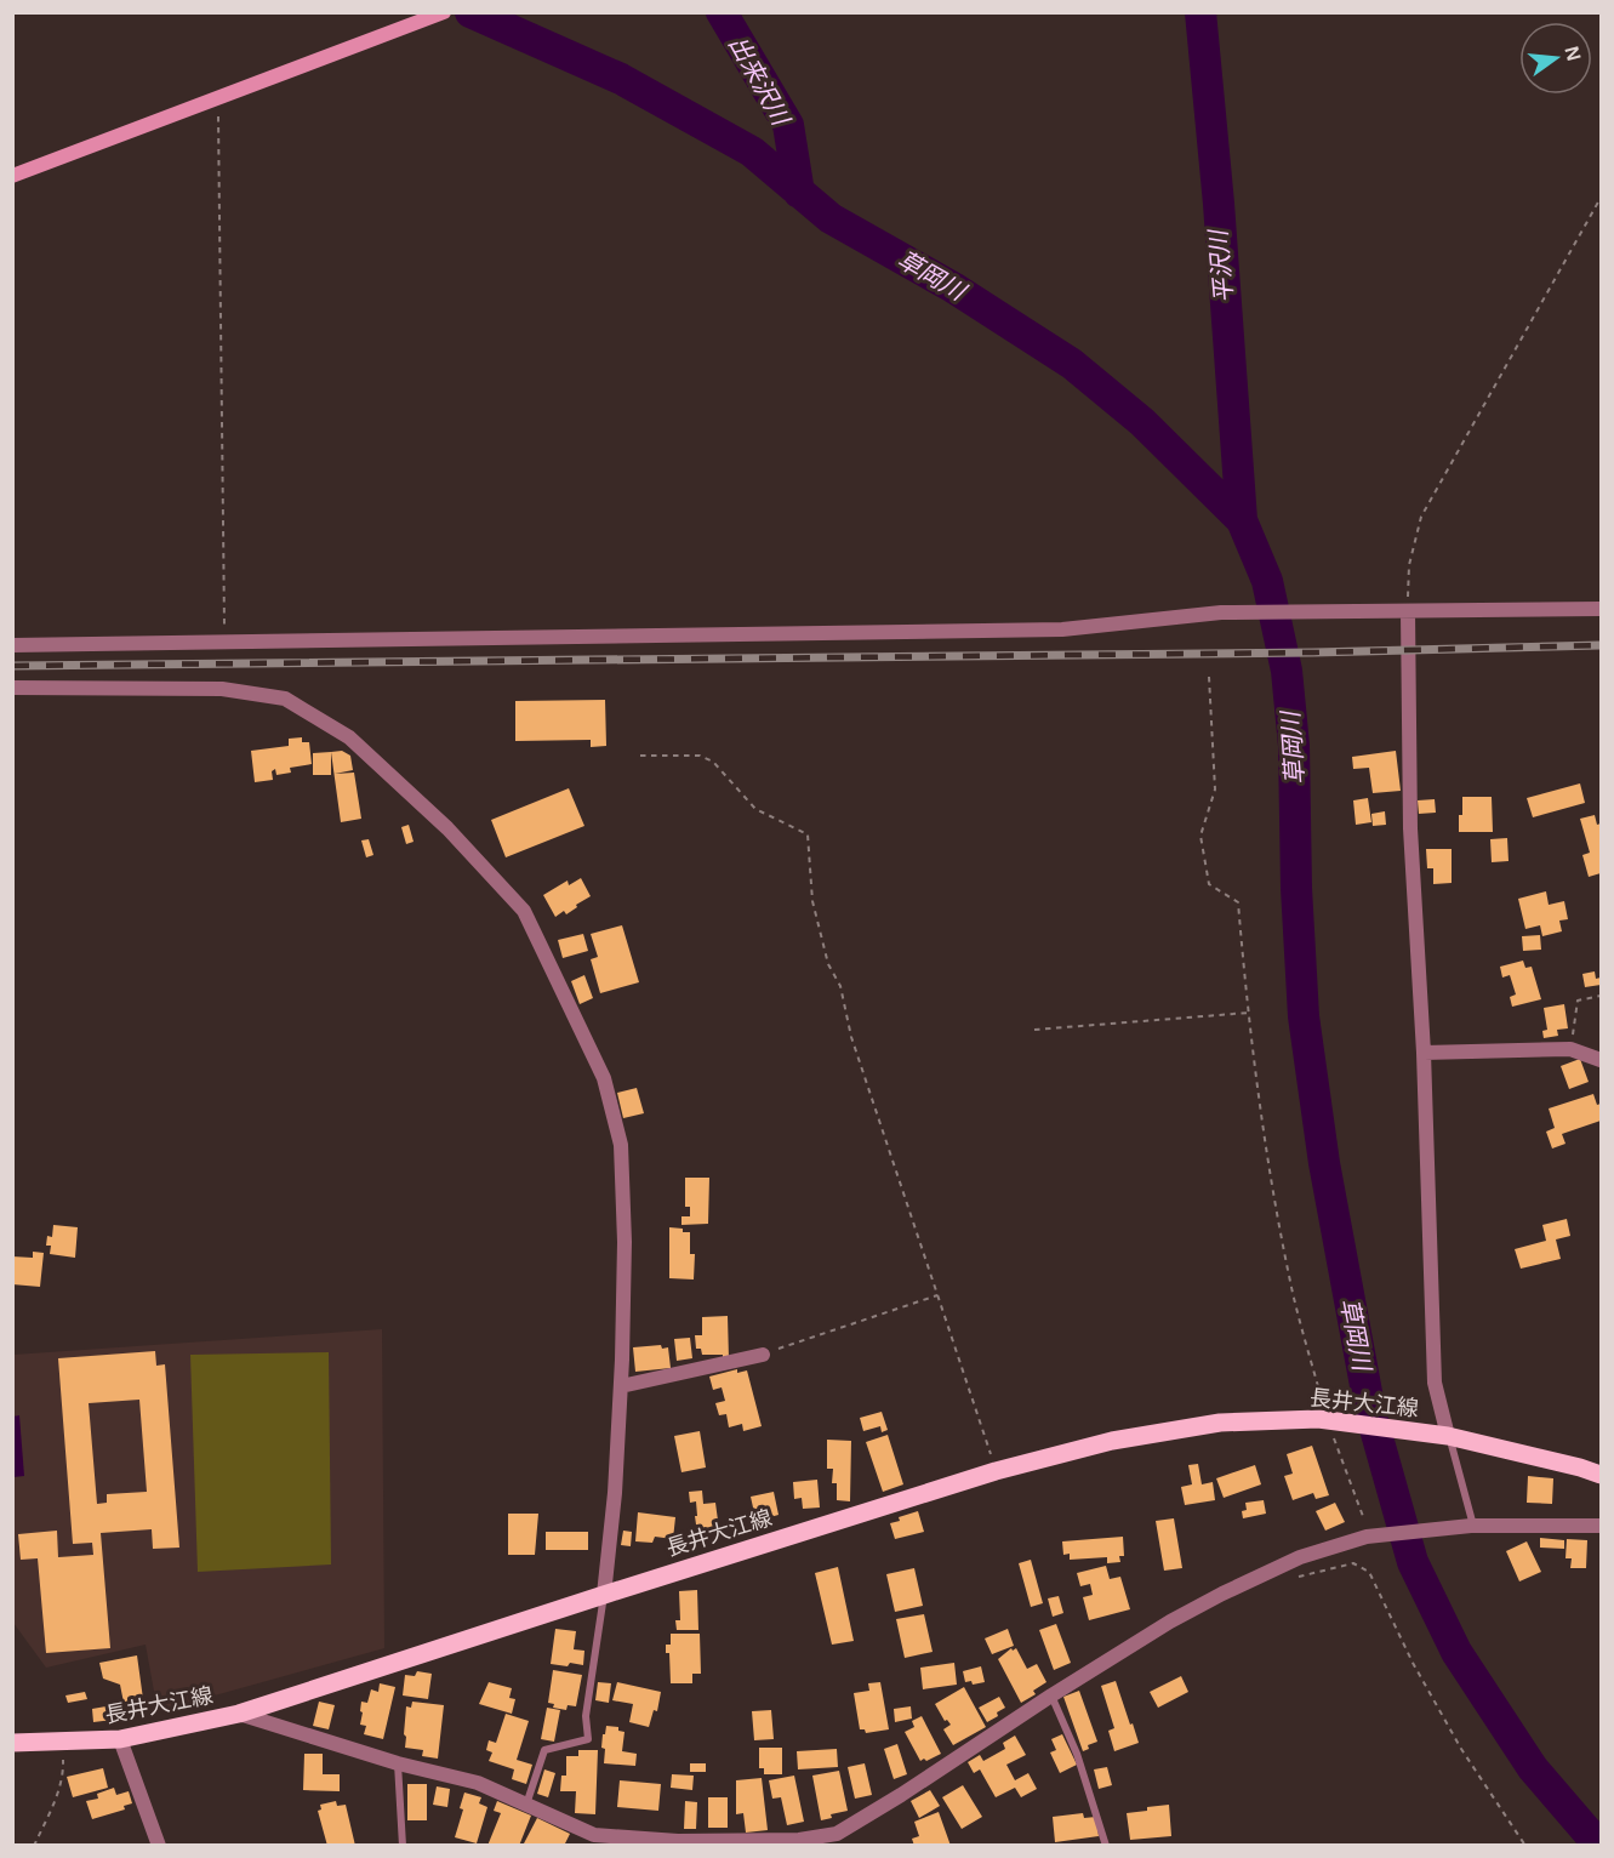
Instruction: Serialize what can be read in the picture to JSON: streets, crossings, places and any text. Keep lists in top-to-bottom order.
{
  "streets": {
    "main road": ["長井大江線"]
  },
  "water": ["出来沢川", "平沢川", "草岡川"],
  "north": "right"
}
